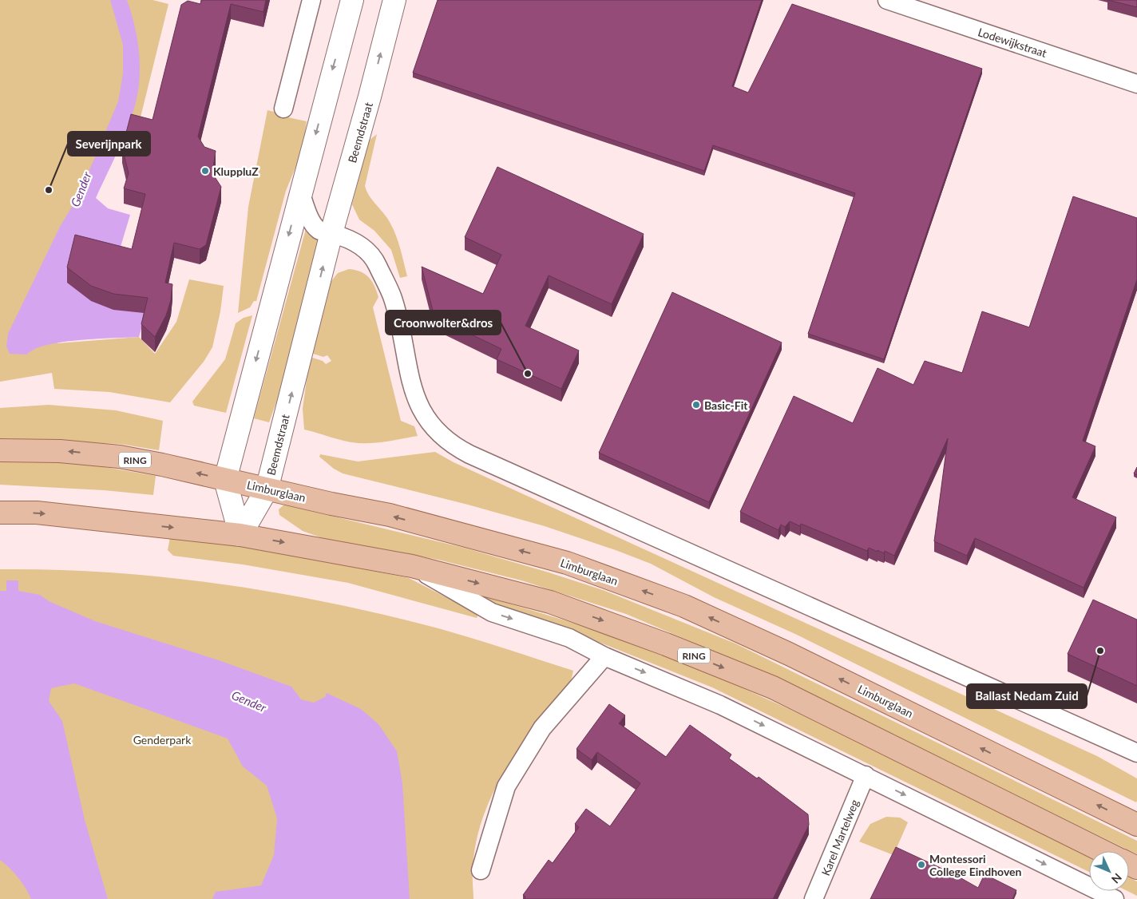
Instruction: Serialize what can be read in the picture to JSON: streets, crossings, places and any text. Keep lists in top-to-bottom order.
{
  "streets": {
    "main road": ["Beemdstraat", "RING", "Limburglaan"],
    "street": ["Lodewijkstraat", "Karel Martelweg"]
  },
  "crossings": [
    ["Beemdstraat", "RING"],
    ["Beemdstraat", "Limburglaan"]
  ],
  "water": ["Gender"],
  "parks": ["Genderpark"],
  "places": [
    "KluppluZ",
    "Severijnpark",
    "Croonwolter&dros",
    "Basic-Fit",
    "Ballast Nedam Zuid",
    "Montessori College Eindhoven"
  ],
  "north": "bottom right"
}
